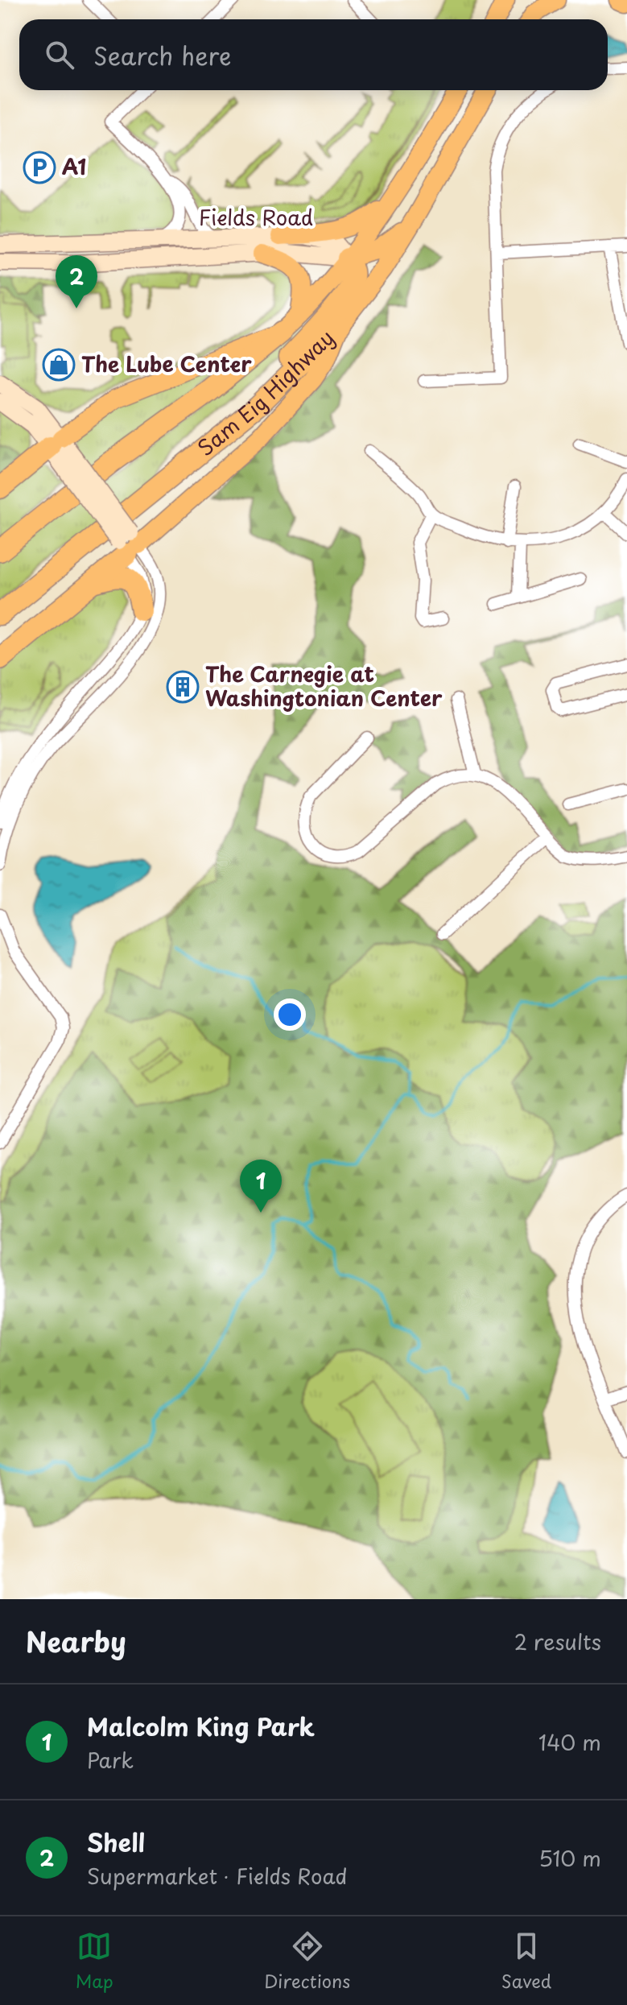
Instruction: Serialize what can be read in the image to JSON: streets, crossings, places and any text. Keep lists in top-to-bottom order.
{
  "streets": {
    "highway": ["Sam Eig Highway"],
    "main road": ["Fields Road"]
  },
  "crossings": [
    ["Fields Road", "Sam Eig Highway"]
  ],
  "places": {
    "parking": ["A1"],
    "shop": ["The Lube Center"],
    "building": ["The Carnegie at Washingtonian Center"]
  },
  "page": {
    "search": "Search here",
    "pins": ["2", "1"],
    "heading": ["Nearby", "2 results"],
    "list": [
      {
        "mark": "1",
        "name": "Malcolm King Park",
        "note": "Park",
        "value": "140 m"
      },
      {
        "mark": "2",
        "name": "Shell",
        "note": "Supermarket · Fields Road",
        "value": "510 m"
      }
    ],
    "nav": ["Map", "Directions", "Saved"]
  }
}
